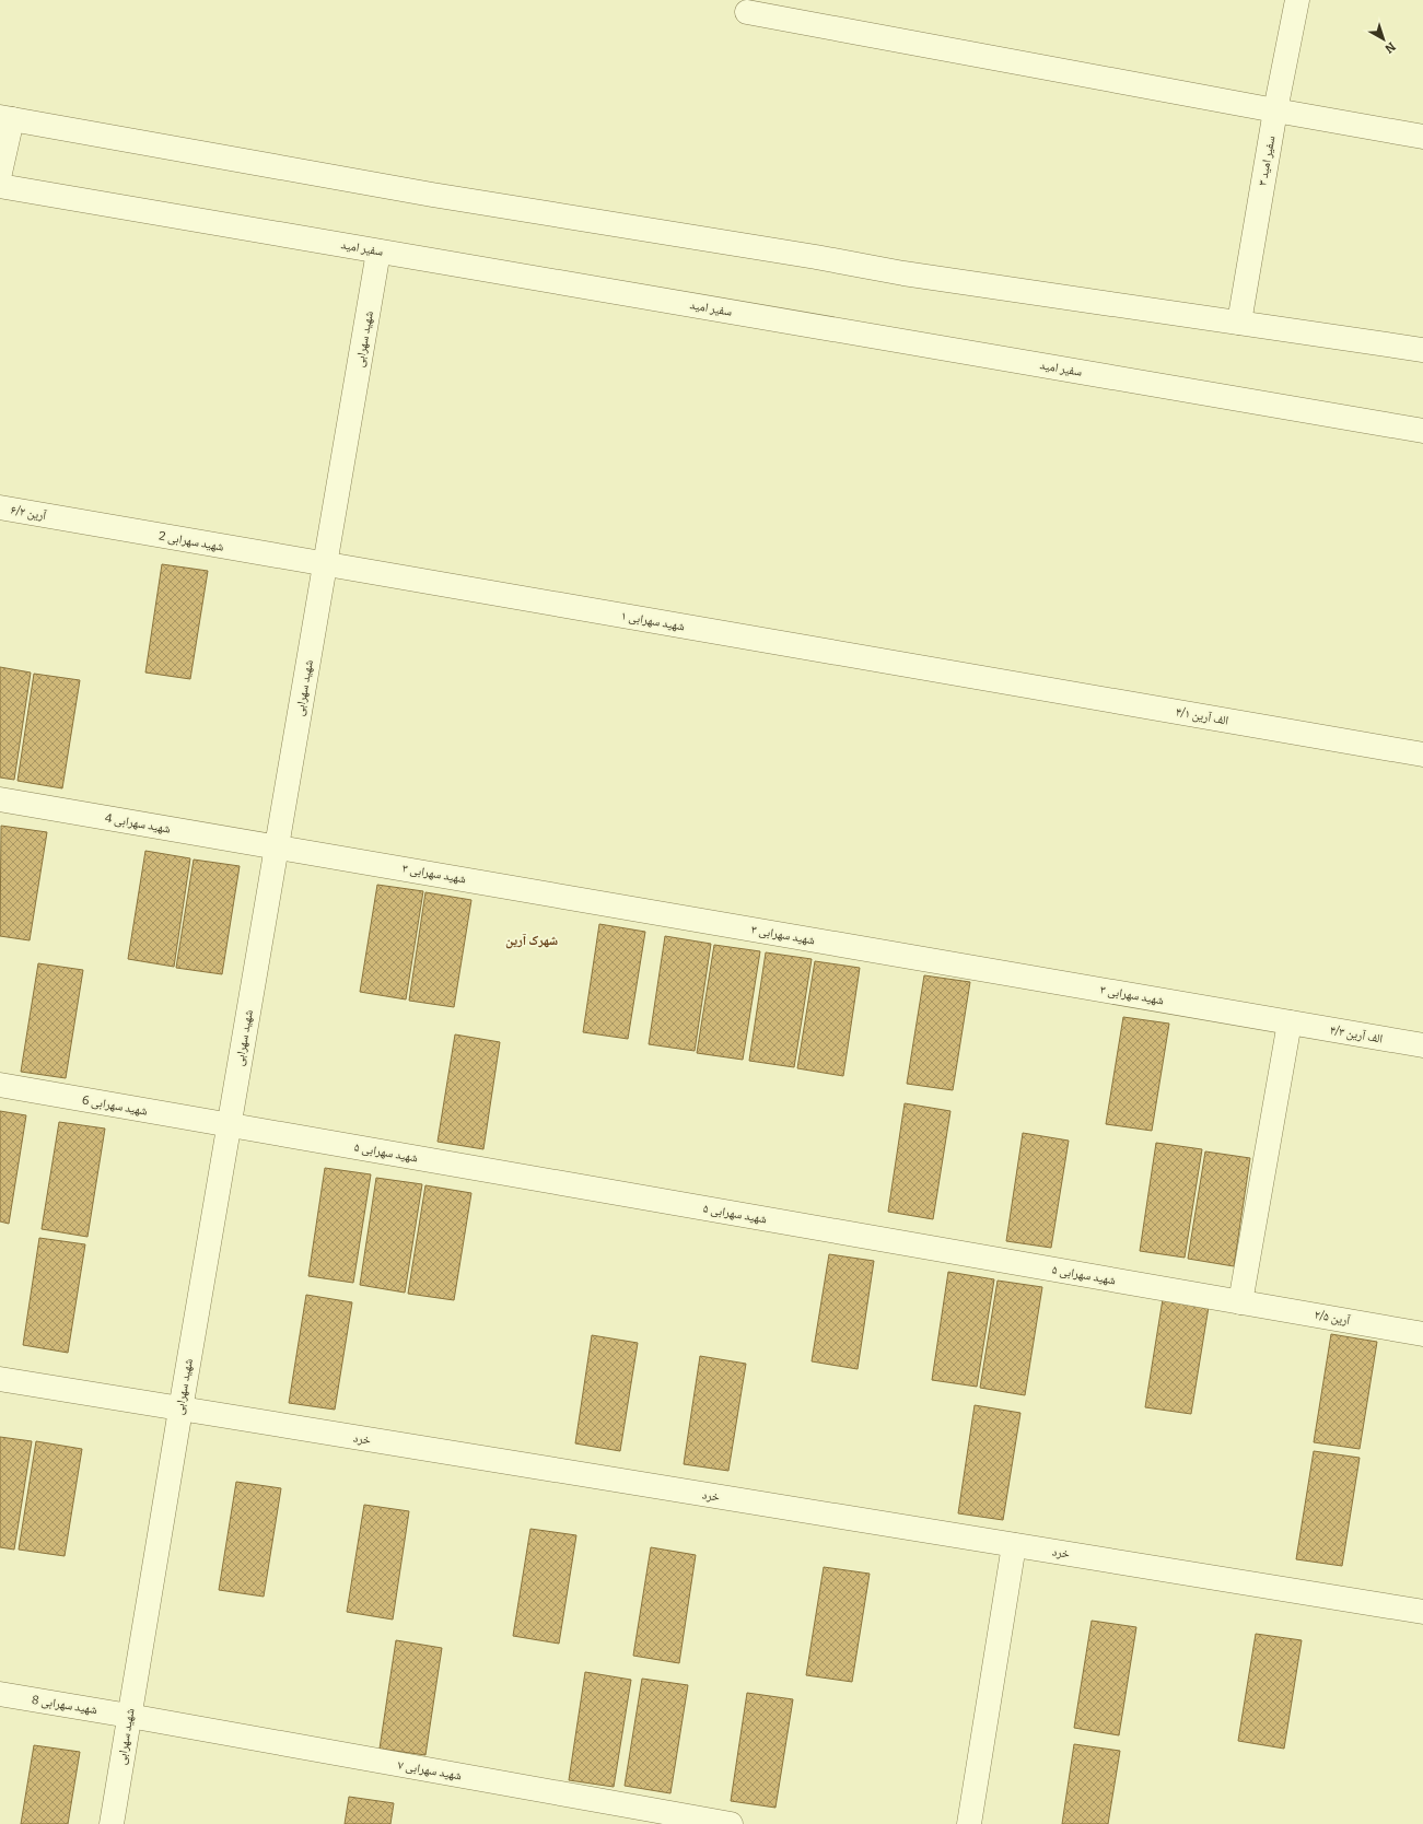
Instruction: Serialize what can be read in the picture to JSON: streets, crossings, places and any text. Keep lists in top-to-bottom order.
{
  "streets": {
    "street": [
      "سفیر امید ۳",
      "سفیر امید",
      "شهید سهرابی",
      "۶/۲ آرین",
      "شهید سهرابی 2",
      "شهید سهرابی ۱",
      "۴/۱ الف آرین",
      "شهید سهرابی 4",
      "شهید سهرابی ۳",
      "۴/۳ الف آرین",
      "شهید سهرابی 6",
      "شهید سهرابی ۵",
      "۲/۵ آرین",
      "خرد",
      "شهید سهرابی 8",
      "شهید سهرابی ۷"
    ]
  },
  "crossings": [
    ["سفیر امید", "شهید سهرابی"],
    ["شهید سهرابی", "شهید سهرابی 2"],
    ["شهید سهرابی", "شهید سهرابی ۱"],
    ["شهید سهرابی", "شهید سهرابی 4"],
    ["شهید سهرابی", "شهید سهرابی ۳"],
    ["شهید سهرابی", "شهید سهرابی 6"],
    ["شهید سهرابی", "شهید سهرابی ۵"],
    ["شهید سهرابی", "خرد"],
    ["شهید سهرابی", "شهید سهرابی 8"],
    ["شهید سهرابی", "شهید سهرابی ۷"],
    ["۶/۲ آرین", "شهید سهرابی 2"],
    ["شهید سهرابی 2", "شهید سهرابی ۱"],
    ["شهید سهرابی ۱", "۴/۱ الف آرین"],
    ["شهید سهرابی 4", "شهید سهرابی ۳"],
    ["شهید سهرابی ۳", "۴/۳ الف آرین"],
    ["شهید سهرابی 6", "شهید سهرابی ۵"],
    ["شهید سهرابی ۵", "۲/۵ آرین"],
    ["شهید سهرابی 8", "شهید سهرابی ۷"]
  ],
  "districts": ["شهرک آرین"],
  "north": "bottom right"
}
